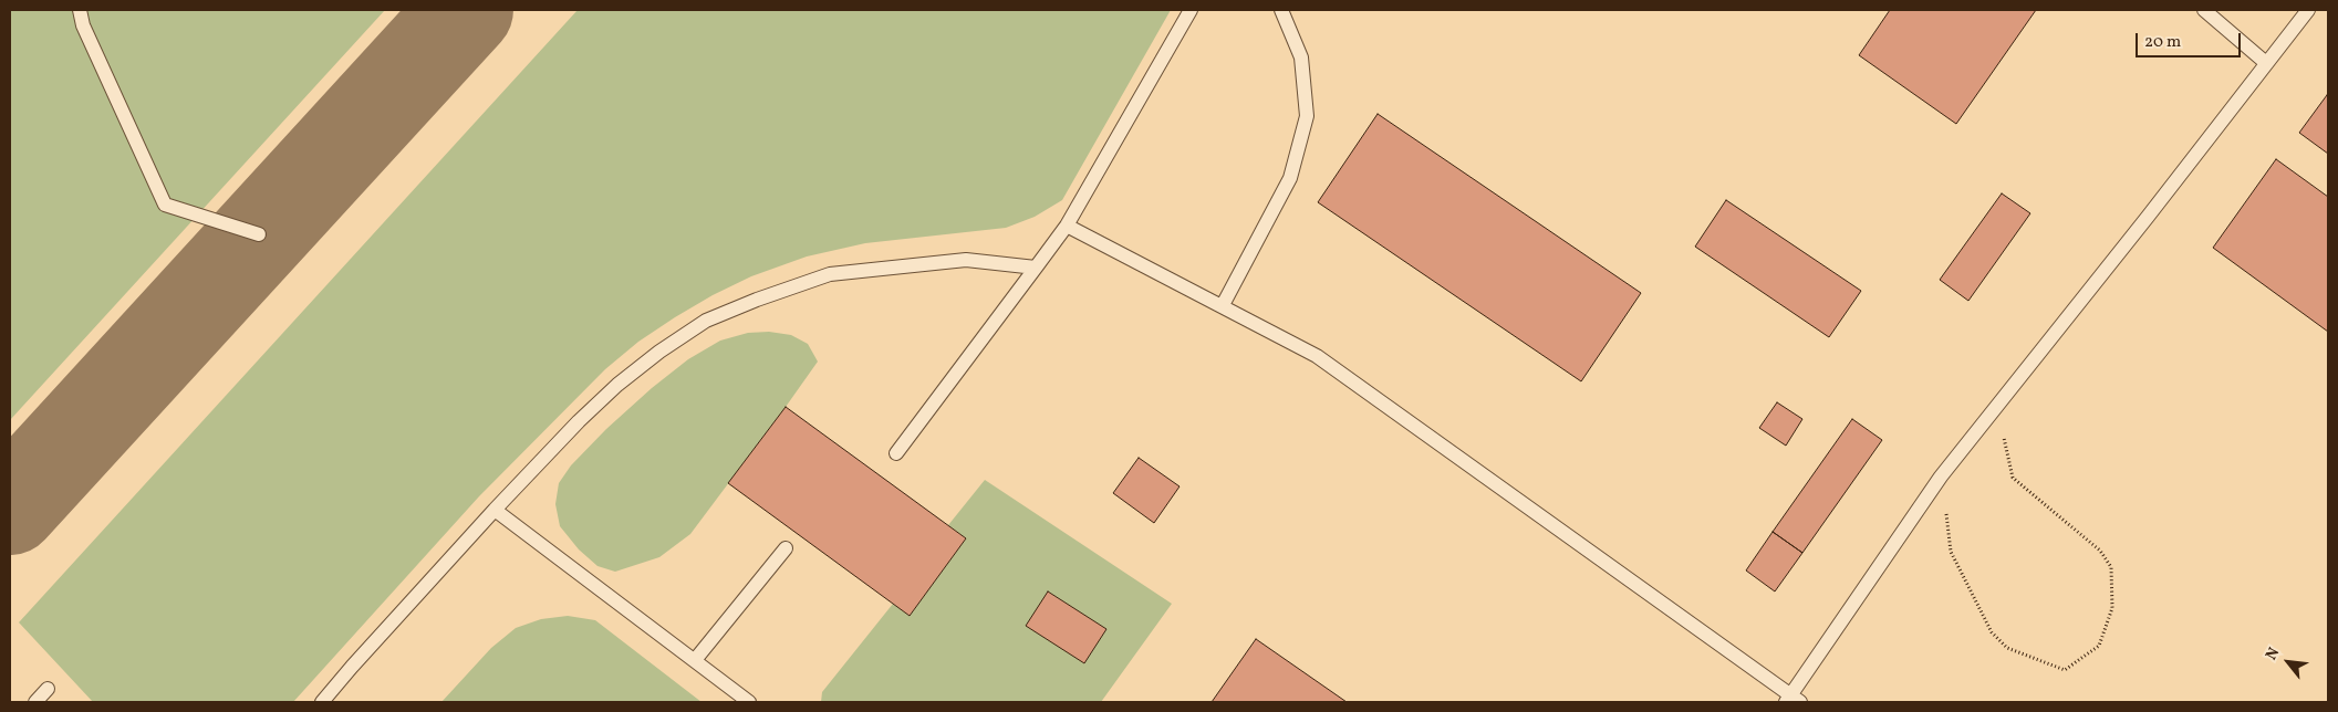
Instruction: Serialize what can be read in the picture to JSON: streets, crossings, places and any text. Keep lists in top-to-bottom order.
{
  "scale_bar": "20 m",
  "north": "top left"
}
